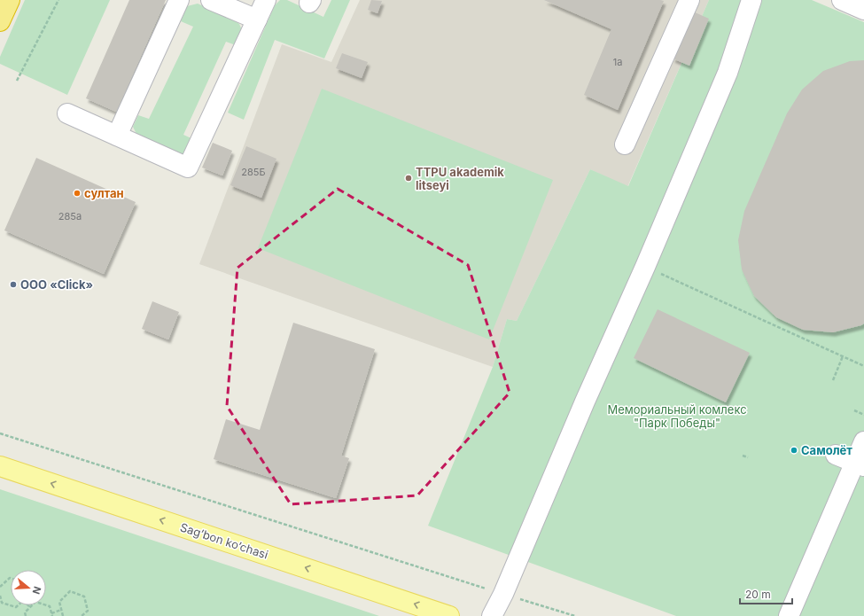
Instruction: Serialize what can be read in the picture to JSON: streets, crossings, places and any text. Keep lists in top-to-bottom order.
{
  "streets": {
    "main road": ["Sag’bon ko’chasi"]
  },
  "one_way": ["Sag’bon ko’chasi"],
  "parks": ["Мемориальный комлекс \"Парк Победы\""],
  "places": [
    "TTPU akademik litseyi",
    "султан",
    "OOO «Click»",
    "Самолёт"
  ],
  "house_numbers": ["1a", "285Б", "285a"],
  "scale_bar": "20 m",
  "north": "right"
}
